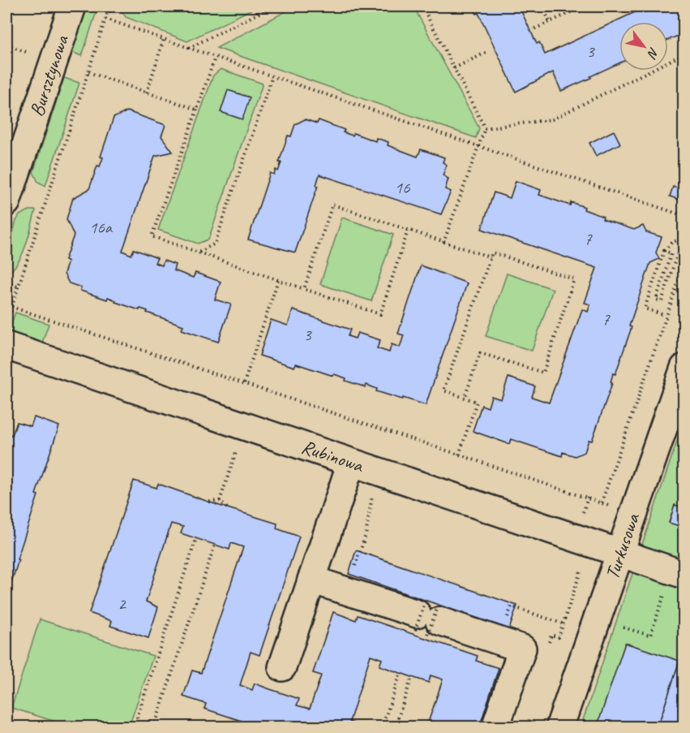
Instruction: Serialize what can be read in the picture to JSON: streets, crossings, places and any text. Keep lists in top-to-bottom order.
{
  "streets": {
    "street": ["Bursztynowa", "Rubinowa", "Turkusowa"]
  },
  "crossings": [
    ["Rubinowa", "Turkusowa"]
  ],
  "house_numbers": [
    "3",
    "16",
    "16a",
    "7",
    "7",
    "3",
    "2"
  ],
  "north": "bottom right"
}
